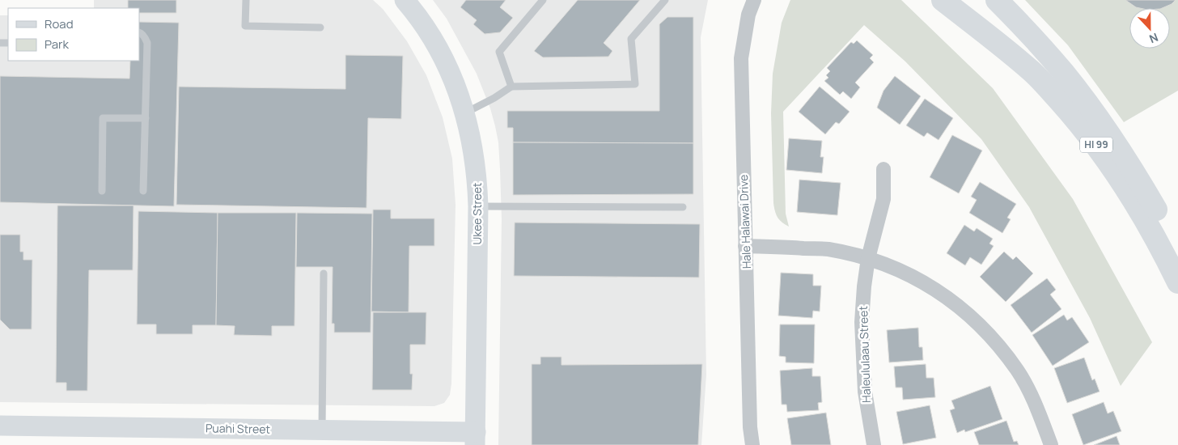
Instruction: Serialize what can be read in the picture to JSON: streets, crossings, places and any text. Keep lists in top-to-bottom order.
{
  "streets": {
    "main road": ["HI 99"],
    "street": [
      "Ukee Street",
      "Hale Halawai Drive",
      "Haleululaau Street",
      "Puahi Street"
    ]
  },
  "crossings": [
    ["Ukee Street", "Puahi Street"]
  ],
  "legend": ["Road", "Park"],
  "north": "bottom"
}
